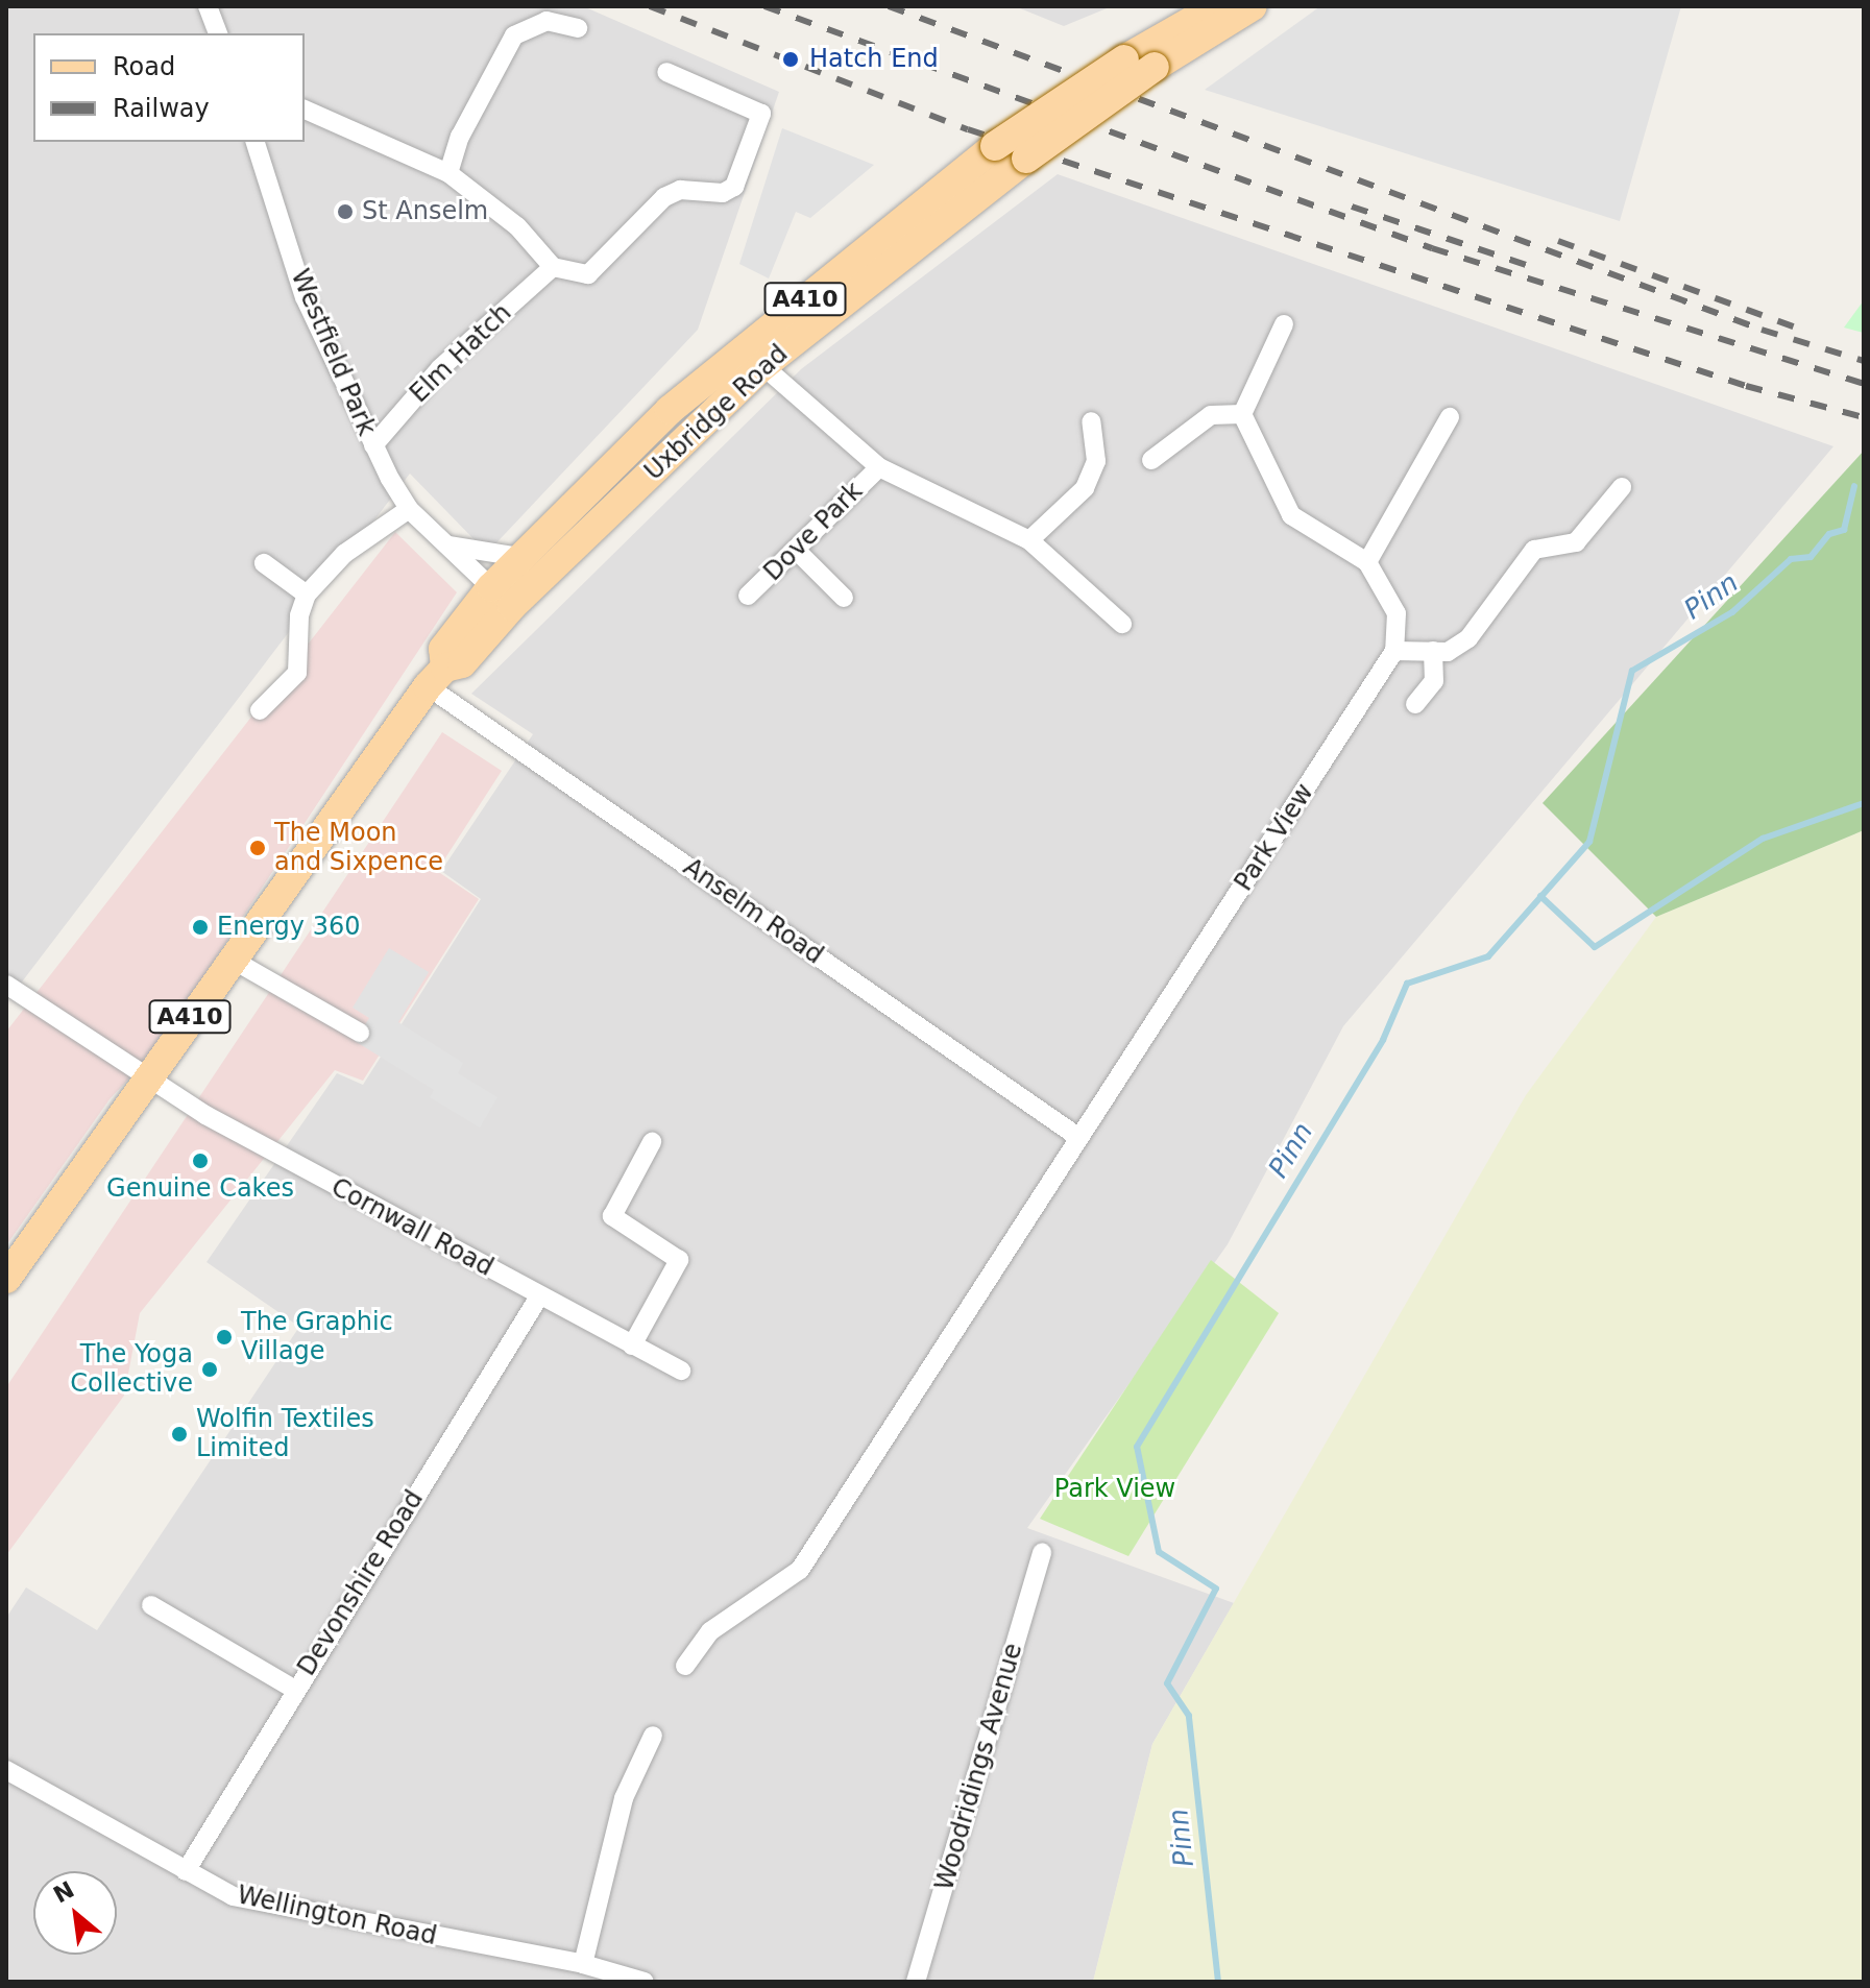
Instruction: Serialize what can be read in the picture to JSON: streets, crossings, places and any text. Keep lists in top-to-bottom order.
{
  "streets": {
    "main road": ["A410", "Uxbridge Road"],
    "street": [
      "Westfield Park",
      "Elm Hatch",
      "Dove Park",
      "Park View",
      "Anselm Road",
      "Cornwall Road",
      "Devonshire Road",
      "Woodridings Avenue",
      "Wellington Road"
    ]
  },
  "crossings": [
    ["A410", "Uxbridge Road"],
    ["A410", "Cornwall Road"],
    ["Westfield Park", "Elm Hatch"],
    ["Westfield Park", "Uxbridge Road"],
    ["Uxbridge Road", "Dove Park"],
    ["Uxbridge Road", "Anselm Road"],
    ["Uxbridge Road", "Cornwall Road"],
    ["Park View", "Anselm Road"],
    ["Cornwall Road", "Devonshire Road"],
    ["Devonshire Road", "Wellington Road"]
  ],
  "water": ["Pinn"],
  "parks": ["Park View"],
  "places": [
    "Hatch End",
    "St Anselm",
    "The Moon and Sixpence",
    "Energy 360",
    "Genuine Cakes",
    "The Graphic Village",
    "The Yoga Collective",
    "Wolfin Textiles Limited"
  ],
  "legend": ["Road", "Railway"],
  "north": "top left"
}
